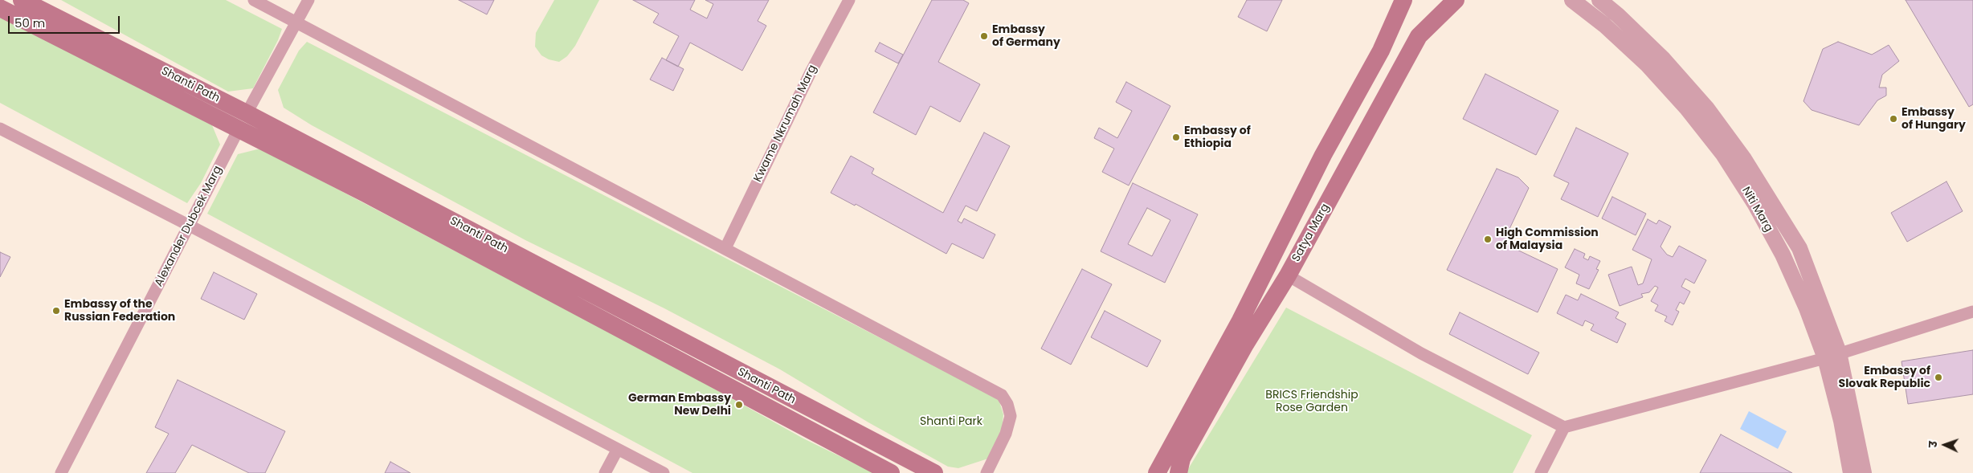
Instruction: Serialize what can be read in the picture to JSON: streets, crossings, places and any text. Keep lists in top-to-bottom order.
{
  "streets": {
    "main road": ["Shanti Path", "Satya Marg"],
    "street": ["Kwame Nkrumah Marg", "Niti Marg", "Alexander Dubcek Marg"]
  },
  "crossings": [
    ["Shanti Path", "Alexander Dubcek Marg"]
  ],
  "parks": ["BRICS Friendship Rose Garden", "Shanti Park"],
  "places": [
    "Embassy of Germany",
    "Embassy of Hungary",
    "Embassy of Ethiopia",
    "High Commission of Malaysia",
    "Embassy of the Russian Federation",
    "Embassy of Slovak Republic",
    "German Embassy New Delhi"
  ],
  "scale_bar": "50 m",
  "north": "left"
}
